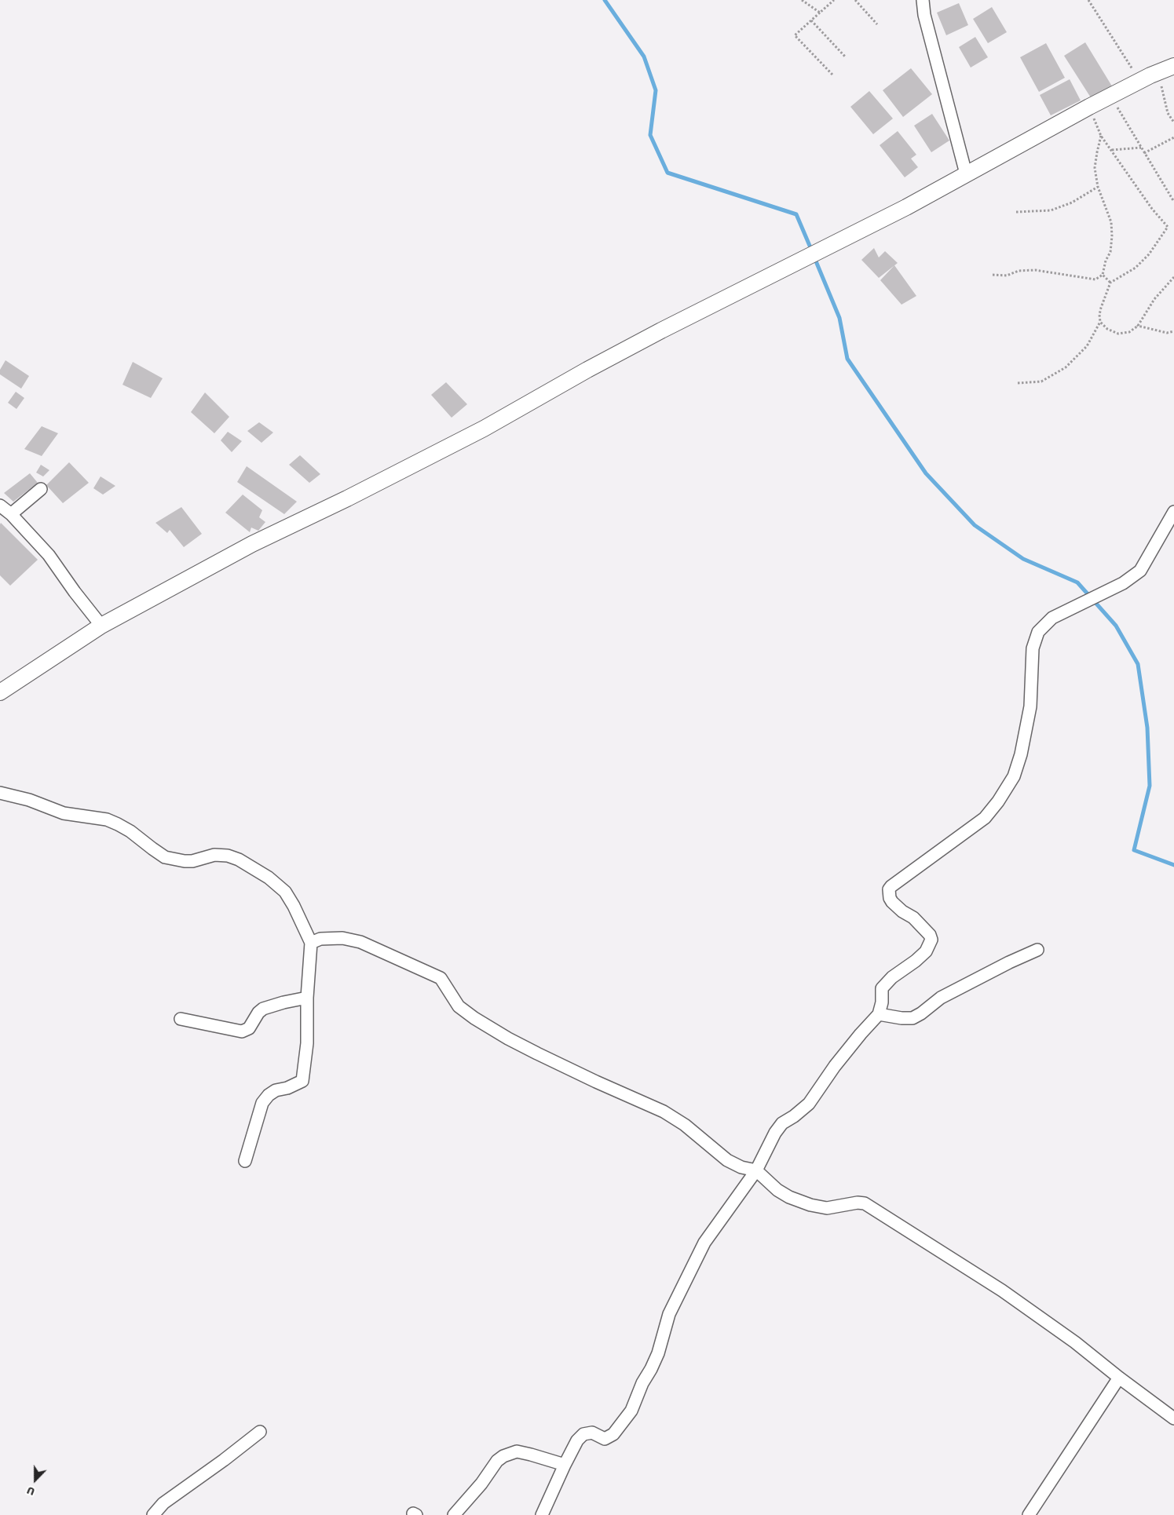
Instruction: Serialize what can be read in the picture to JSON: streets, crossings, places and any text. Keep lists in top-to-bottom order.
{
  "north": "bottom"
}
